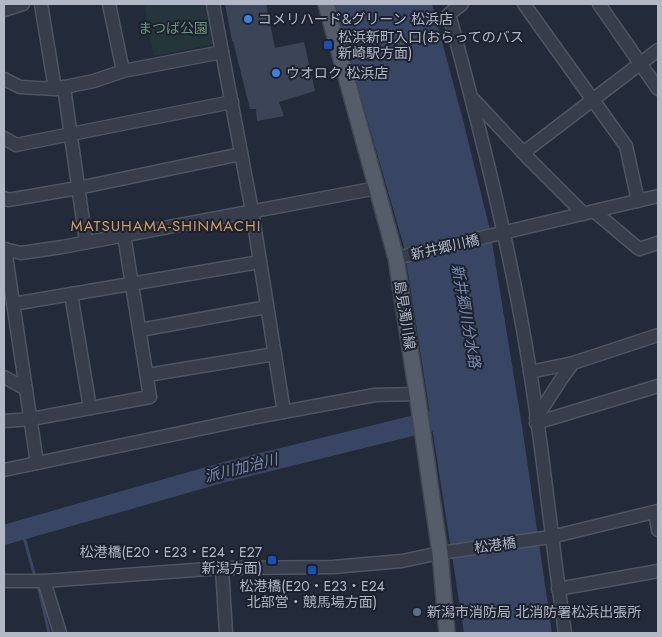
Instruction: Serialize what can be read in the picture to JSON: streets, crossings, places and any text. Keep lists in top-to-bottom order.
{
  "streets": {
    "main road": ["島見濁川線"],
    "street": ["新井郷川橋", "松港橋"]
  },
  "crossings": [
    ["新井郷川橋", "島見濁川線"],
    ["島見濁川線", "松港橋"]
  ],
  "districts": ["MATSUHAMA-SHINMACHI"],
  "water": ["新井郷川分水路", "派川加治川"],
  "parks": ["まつば公園"],
  "places": {
    "other": ["コメリハード&グリーン 松浜店", "ウオロク 松浜店", "新潟市消防局 北消防署松浜出張所"],
    "transit": ["松浜新町入口(おらってのバス 新崎駅方面)", "松港橋(E20・E23・E24・E27 新潟方面)", "松港橋(E20・E23・E24 北部営・競馬場方面)"]
  }
}
